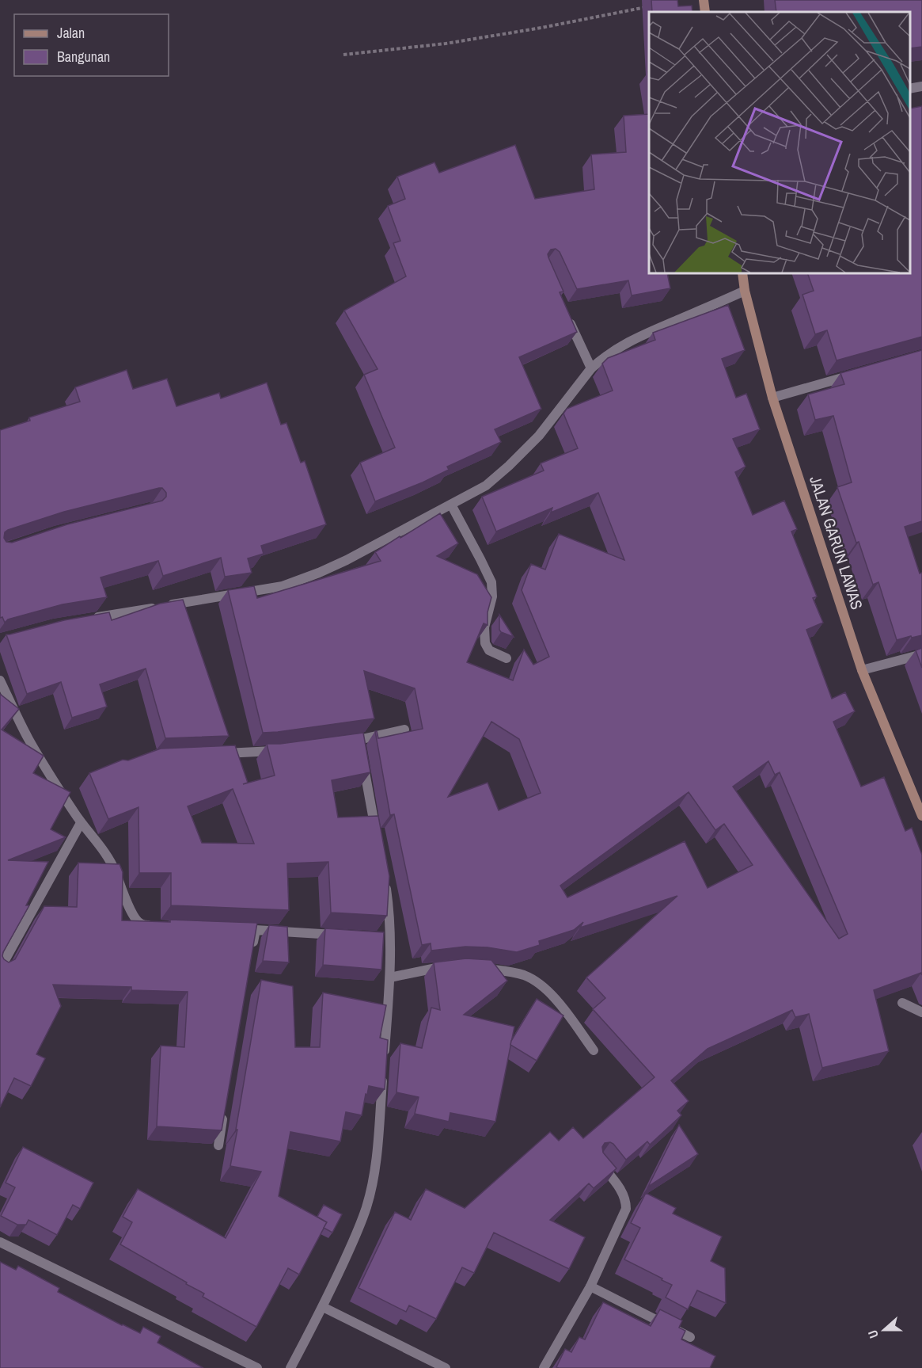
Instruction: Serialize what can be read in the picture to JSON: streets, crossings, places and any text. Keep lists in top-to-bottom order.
{
  "streets": {
    "main road": ["JALAN GARUN LAWAS"]
  },
  "legend": ["Jalan", "Bangunan"],
  "north": "left"
}
